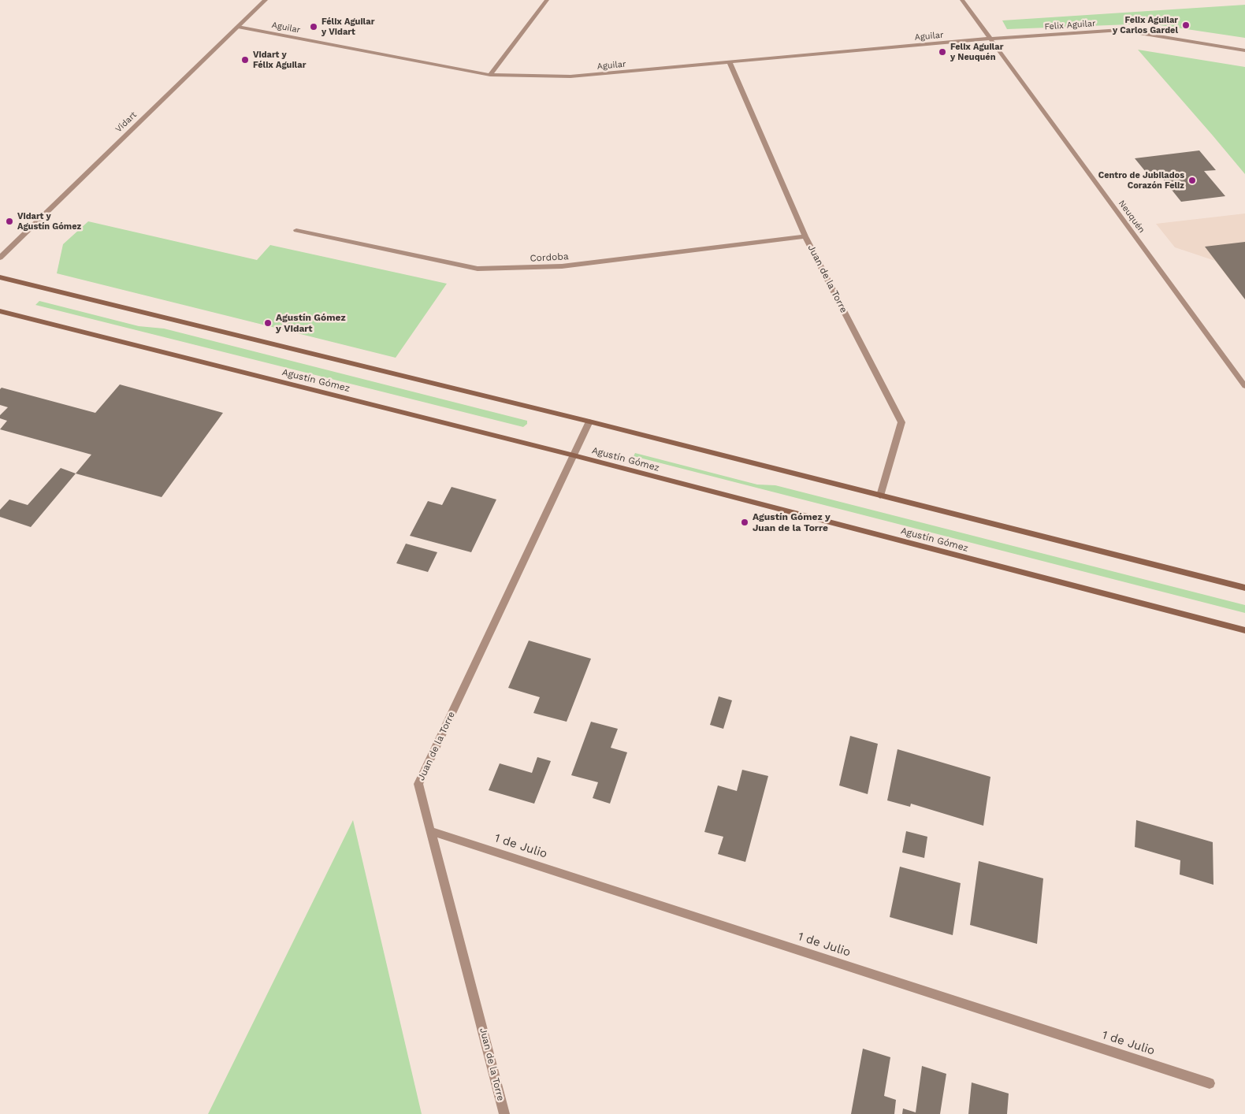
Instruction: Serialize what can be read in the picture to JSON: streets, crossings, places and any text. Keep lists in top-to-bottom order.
{
  "streets": {
    "main road": ["Agustín Gómez"],
    "street": [
      "Felix Aguilar",
      "Aguilar",
      "Vidart",
      "Neuquén",
      "Cordoba",
      "Juan de la Torre",
      "1 de Julio"
    ]
  },
  "crossings": [
    ["Felix Aguilar", "Aguilar"],
    ["Felix Aguilar", "Neuquén"],
    ["Aguilar", "Vidart"],
    ["Aguilar", "Neuquén"],
    ["Aguilar", "Juan de la Torre"],
    ["Cordoba", "Juan de la Torre"],
    ["Juan de la Torre", "Agustín Gómez"],
    ["Juan de la Torre", "1 de Julio"]
  ],
  "places": [
    "Felix Aguilar y Carlos Gardel",
    "Félix Aguilar y Vidart",
    "Felix Aguilar y Neuquén",
    "Vidart y Félix Aguilar",
    "Centro de Jubilados Corazón Feliz",
    "Vidart y Agustín Gómez",
    "Agustín Gómez y Vidart",
    "Agustín Gómez y Juan de la Torre"
  ]
}
